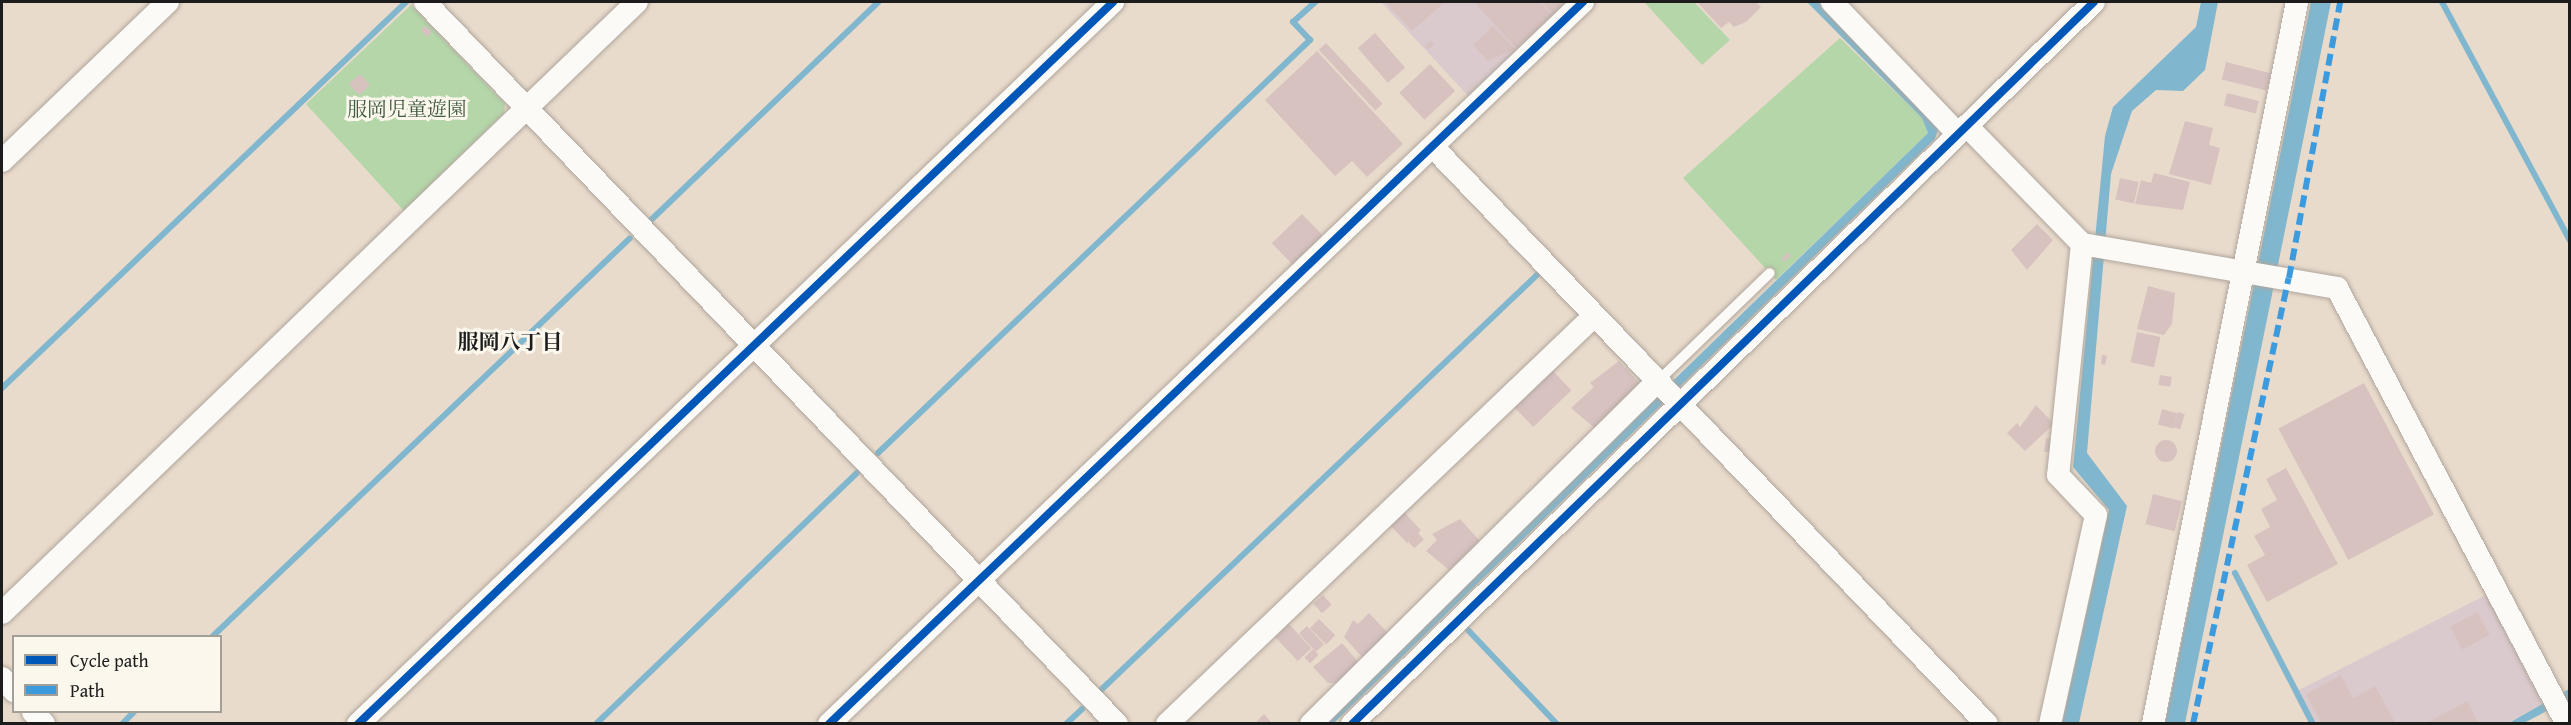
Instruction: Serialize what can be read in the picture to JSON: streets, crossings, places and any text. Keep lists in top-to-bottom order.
{
  "districts": ["服岡八丁目"],
  "parks": ["服岡児童遊園"],
  "legend": ["Cycle path", "Path"]
}
